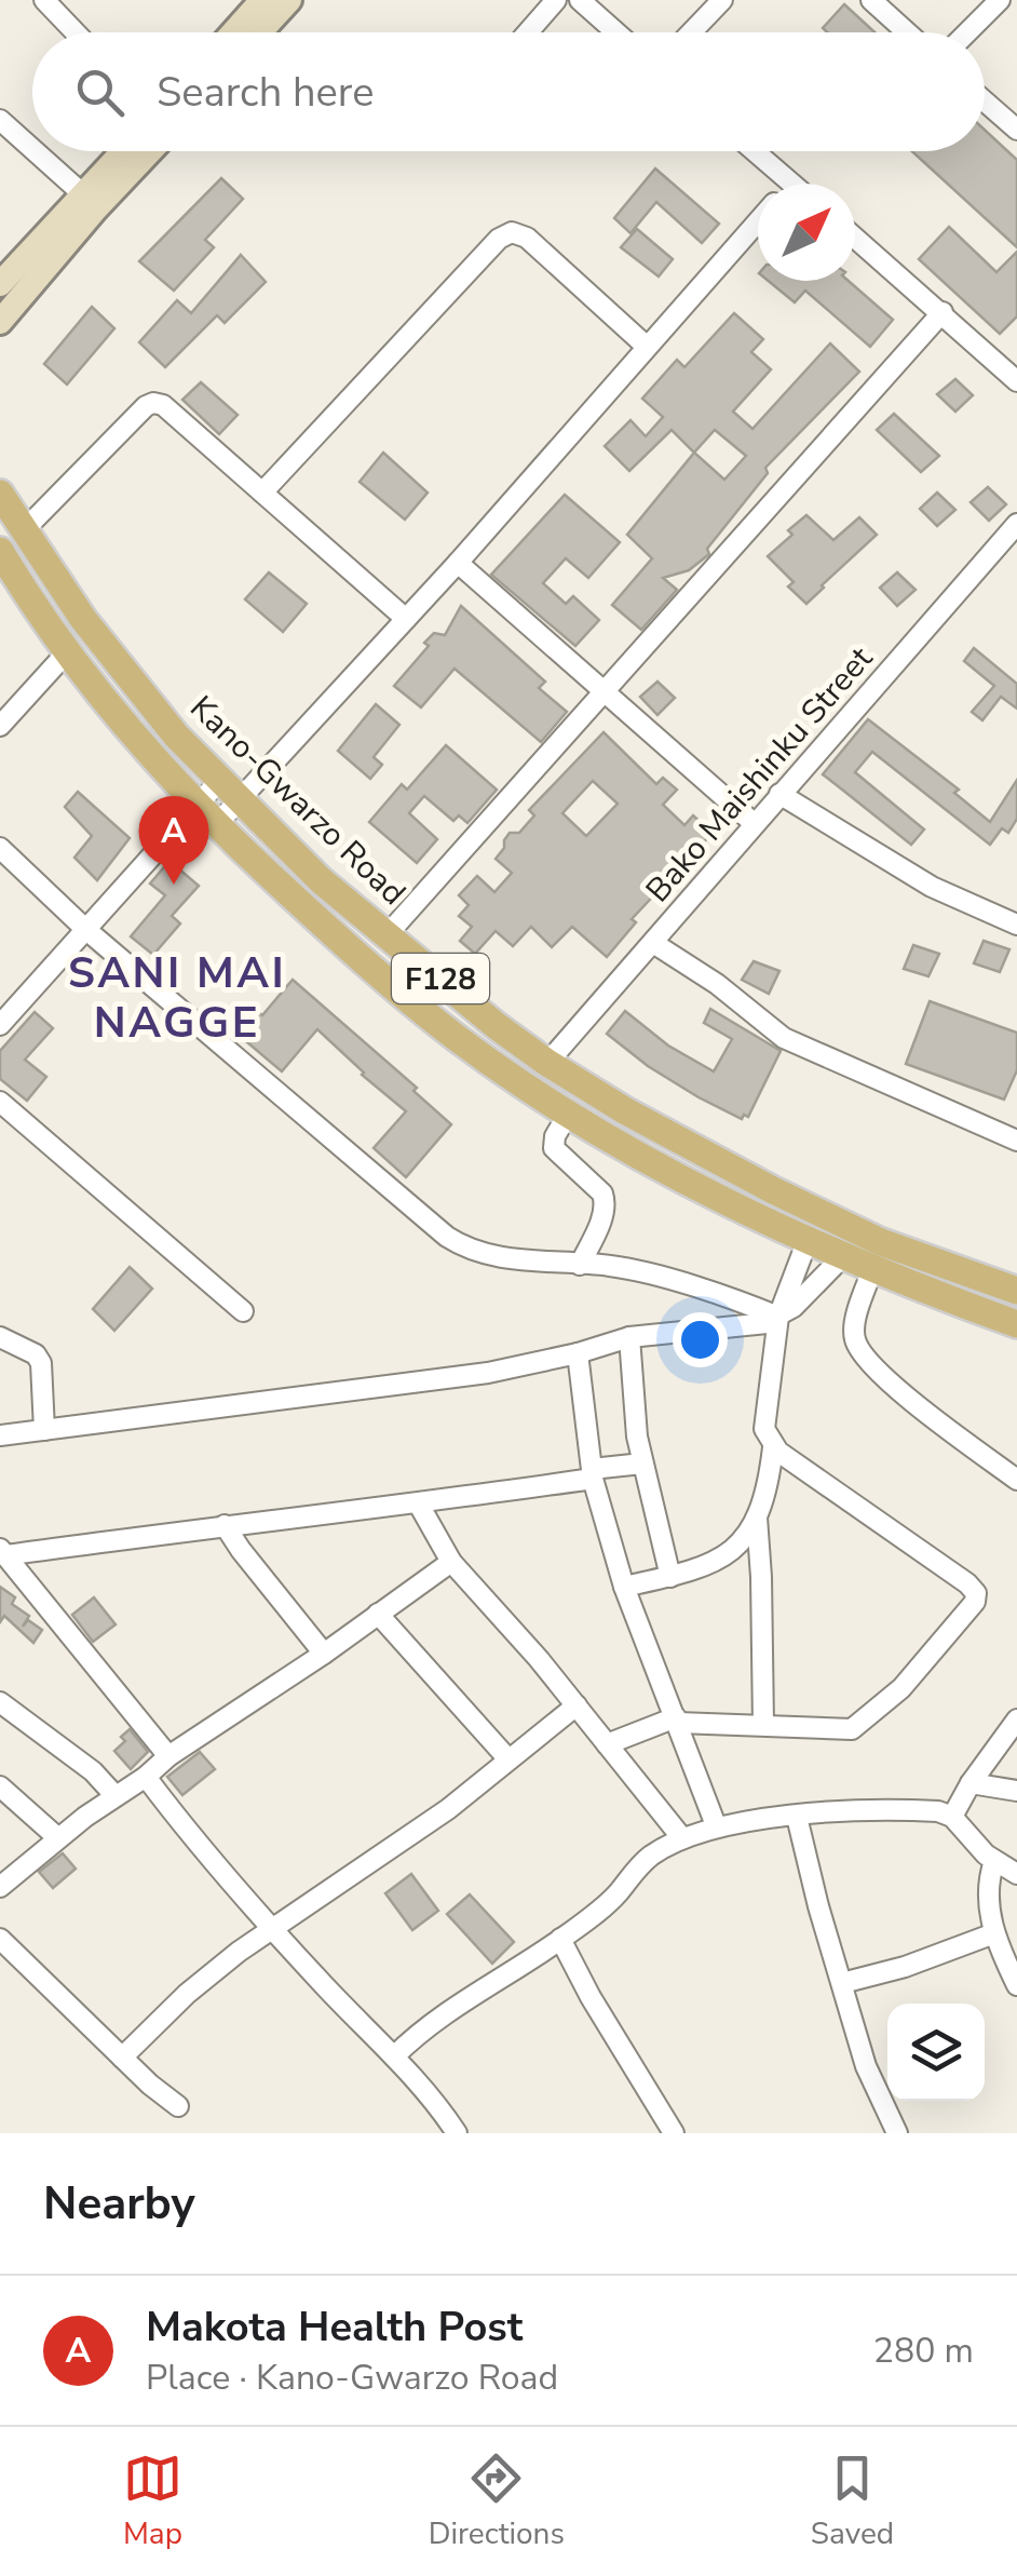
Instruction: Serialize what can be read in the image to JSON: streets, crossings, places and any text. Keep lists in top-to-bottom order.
{
  "streets": {
    "main road": ["Kano-Gwarzo Road", "F128"],
    "street": ["Bako Maishinku Street"]
  },
  "crossings": [
    ["Bako Maishinku Street", "Kano-Gwarzo Road"]
  ],
  "districts": ["SANI MAI NAGGE"],
  "north": "top right",
  "page": {
    "search": "Search here",
    "pins": "A",
    "heading": "Nearby",
    "list": [
      {
        "mark": "A",
        "name": "Makota Health Post",
        "note": "Place · Kano-Gwarzo Road",
        "value": "280 m"
      }
    ],
    "nav": ["Map", "Directions", "Saved"]
  }
}
